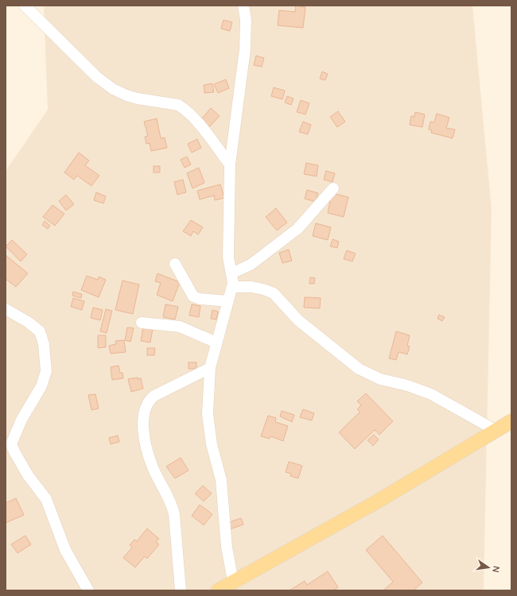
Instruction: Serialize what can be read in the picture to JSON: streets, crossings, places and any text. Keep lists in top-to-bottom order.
{
  "north": "right"
}
